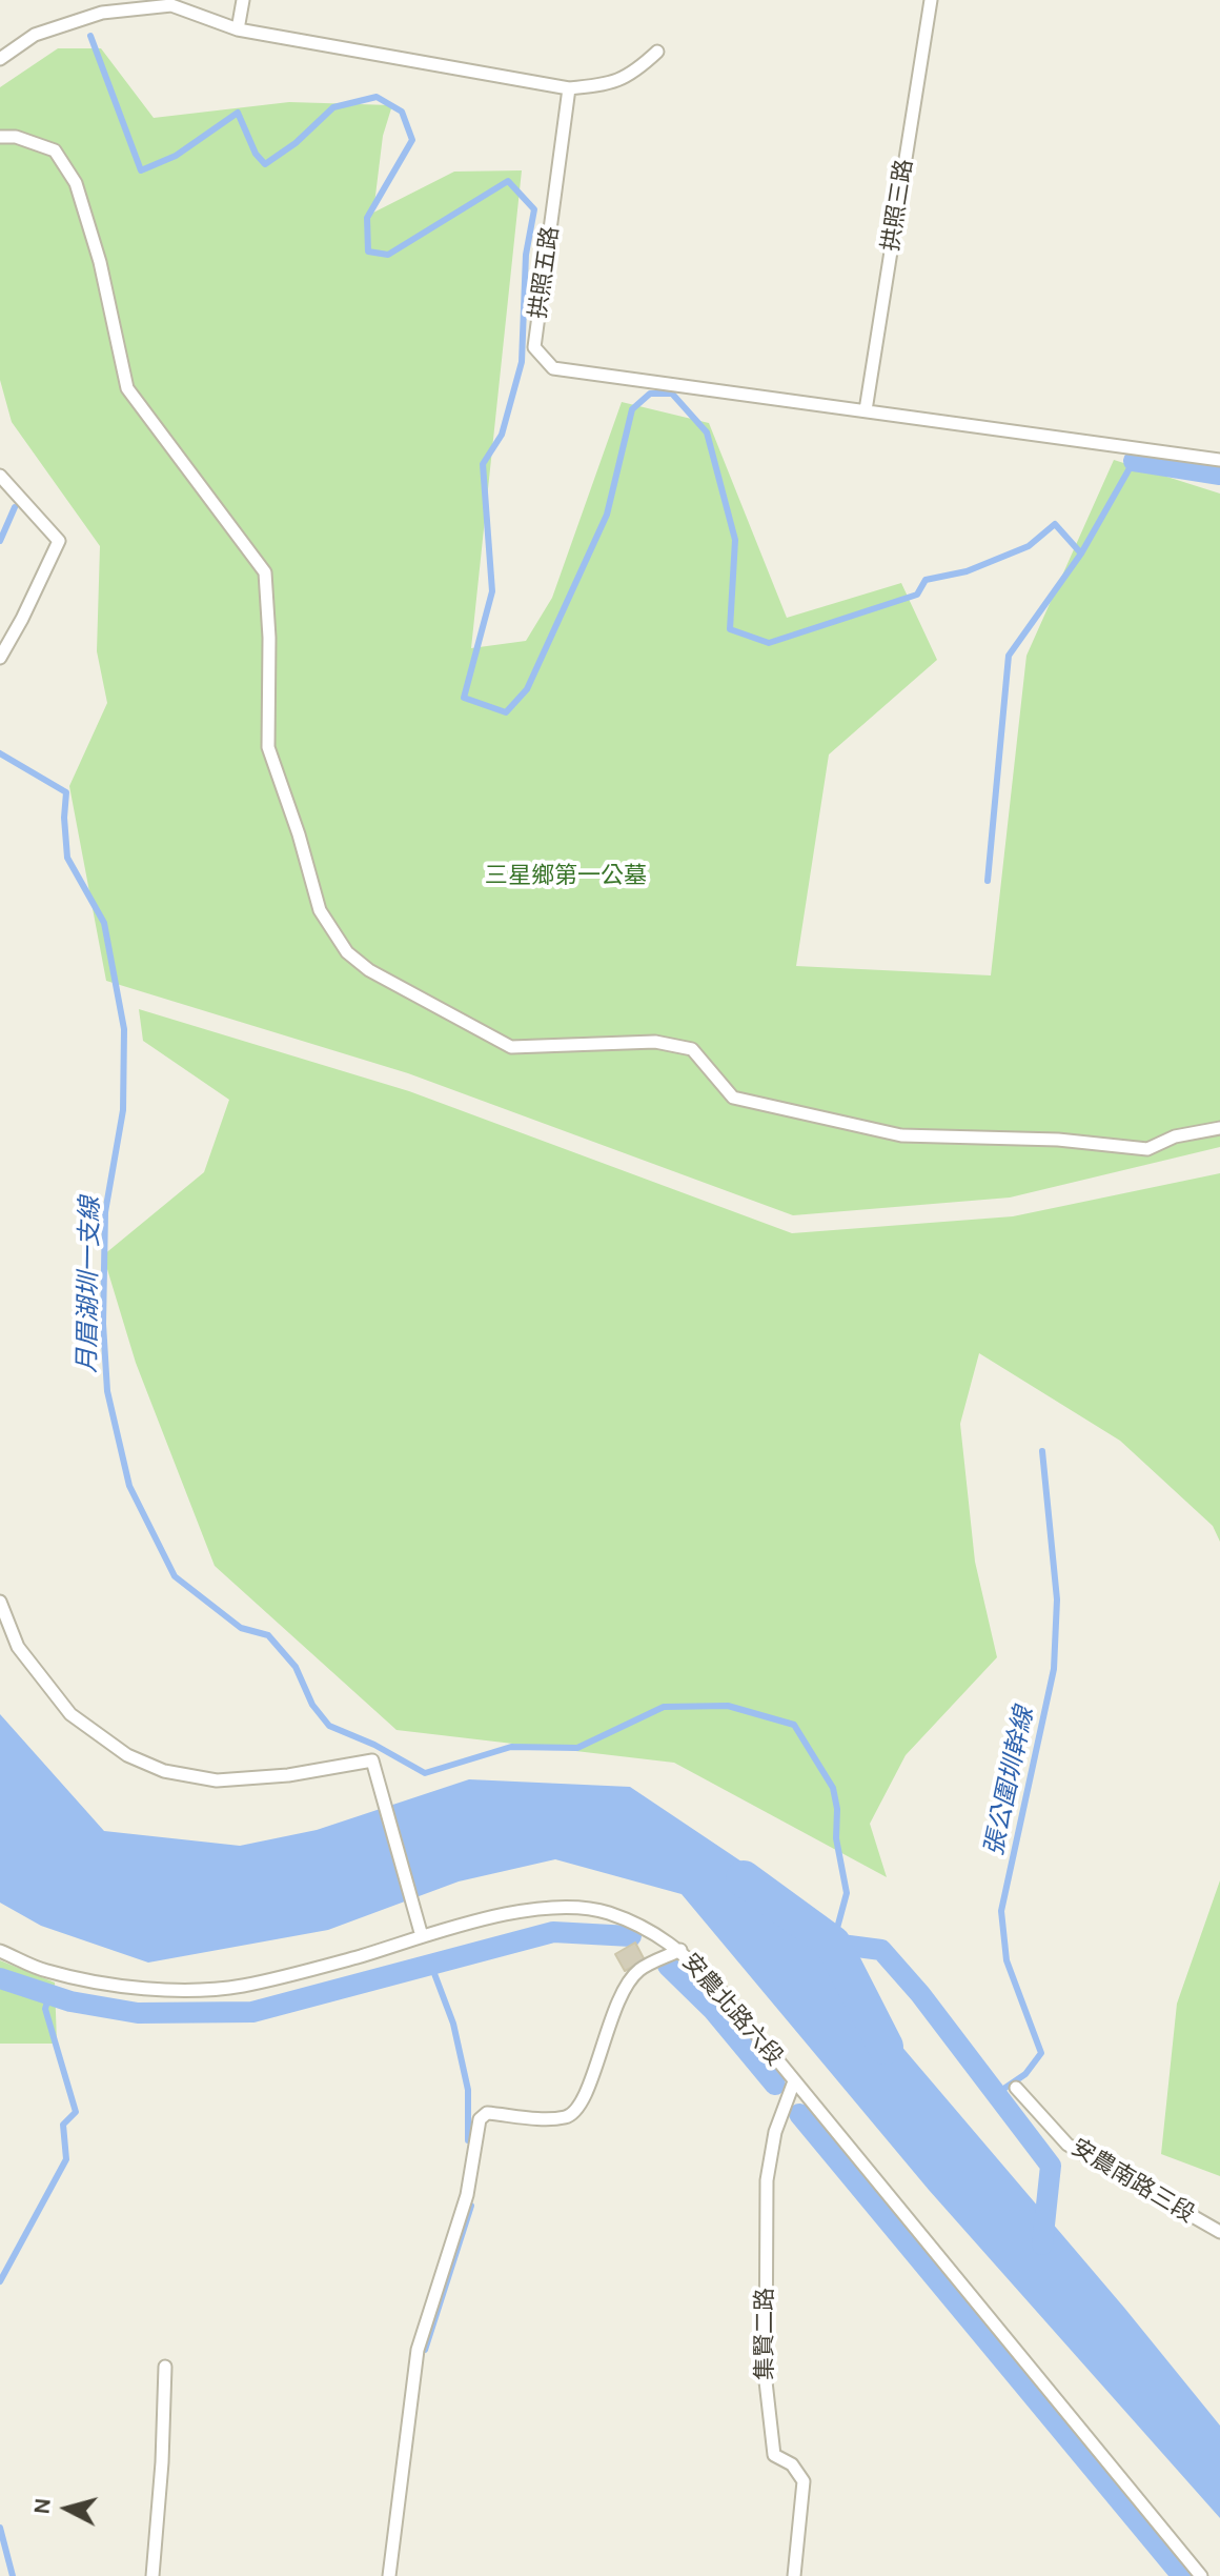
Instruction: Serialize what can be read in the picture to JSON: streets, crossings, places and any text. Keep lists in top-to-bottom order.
{
  "streets": {
    "lane": [
      "拱照三路",
      "拱照五路",
      "安農北路六段",
      "安農南路三段",
      "集賢二路"
    ]
  },
  "crossings": [
    ["拱照三路", "拱照五路"],
    ["安農北路六段", "集賢二路"]
  ],
  "water": ["月眉湖圳一支線", "張公圍圳幹線"],
  "parks": ["三星鄉第一公墓"],
  "north": "left"
}
